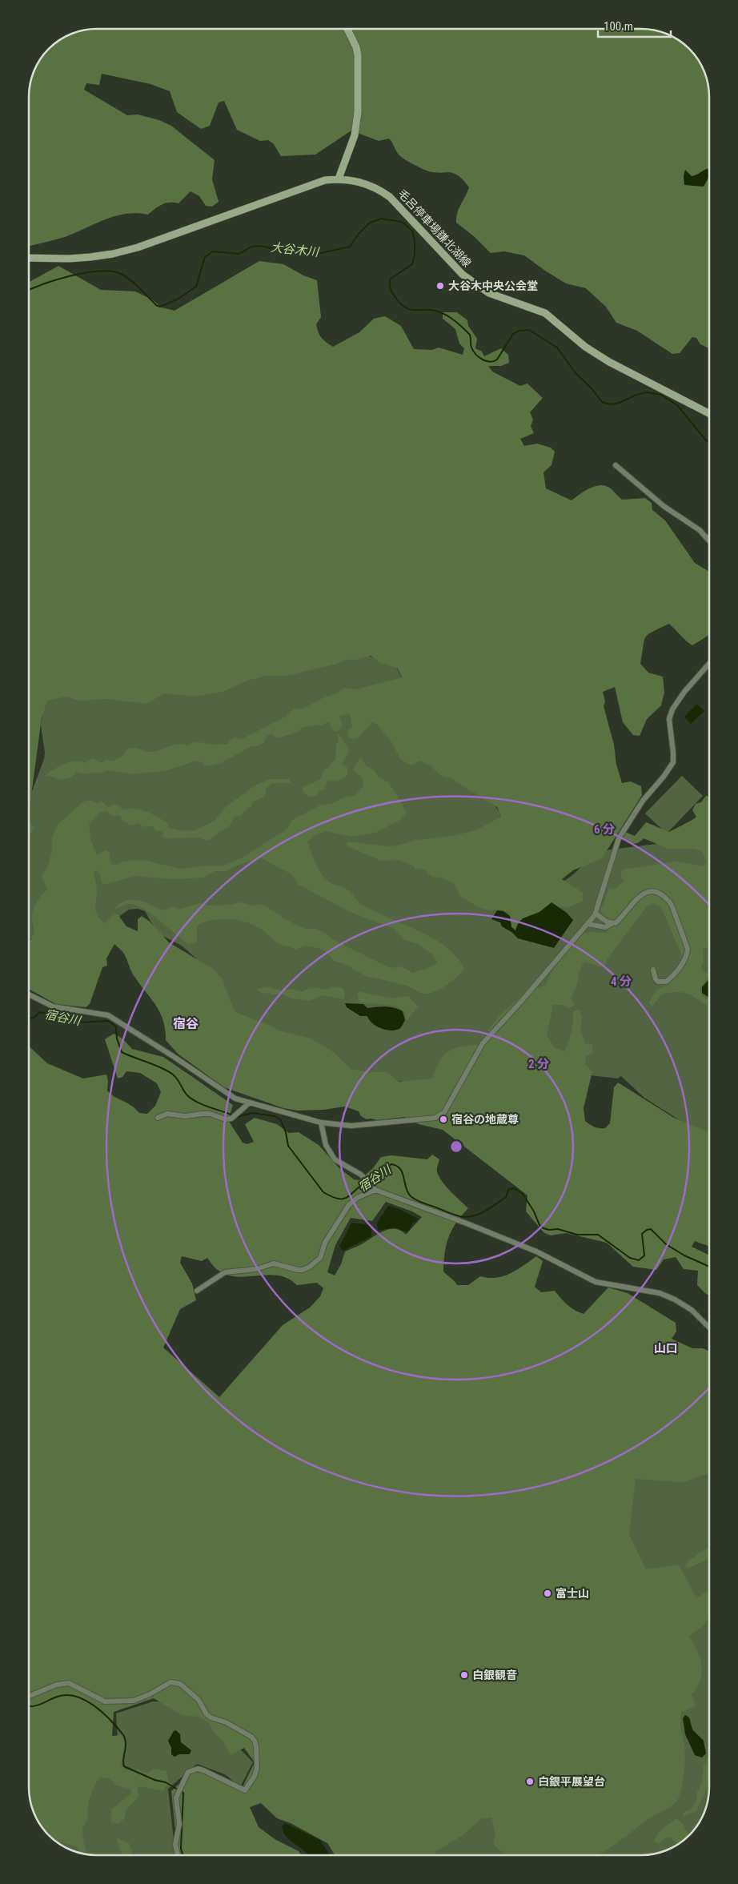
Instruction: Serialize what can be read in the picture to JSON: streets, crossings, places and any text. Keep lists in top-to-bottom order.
{
  "streets": {
    "main road": ["毛呂停車場鎌北湖線"]
  },
  "districts": ["宿谷", "山口"],
  "water": ["大谷木川", "宿谷川"],
  "places": [
    "大谷木中央公会堂",
    "宿谷の地蔵尊",
    "富士山",
    "白銀観音",
    "白銀平展望台"
  ],
  "scale_bar": "100 m",
  "rings": ["6 分", "4 分", "2 分"]
}
